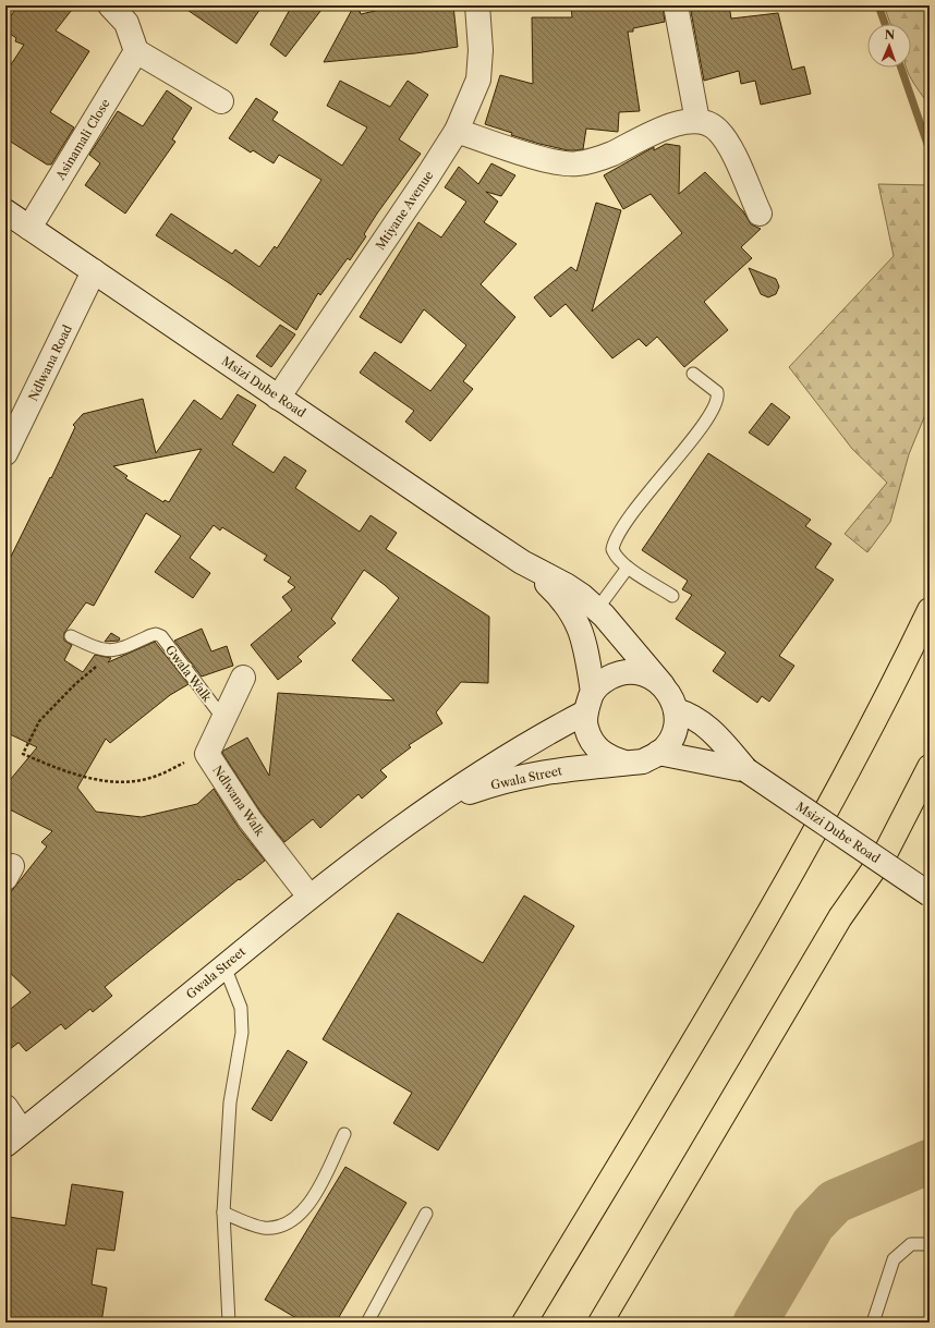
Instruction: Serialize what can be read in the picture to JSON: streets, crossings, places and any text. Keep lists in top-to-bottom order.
{
  "streets": {
    "street": [
      "Asinamali Close",
      "Mtiyane Avenue",
      "Ndlwana Road",
      "Msizi Dube Road",
      "Gwala Street",
      "Ndlwana Walk"
    ],
    "lane": ["Gwala Walk"]
  },
  "crossings": [
    ["Asinamali Close", "Msizi Dube Road"],
    ["Mtiyane Avenue", "Msizi Dube Road"],
    ["Ndlwana Road", "Msizi Dube Road"],
    ["Msizi Dube Road", "Gwala Street"],
    ["Gwala Walk", "Ndlwana Walk"],
    ["Gwala Street", "Ndlwana Walk"]
  ],
  "north": "top"
}
